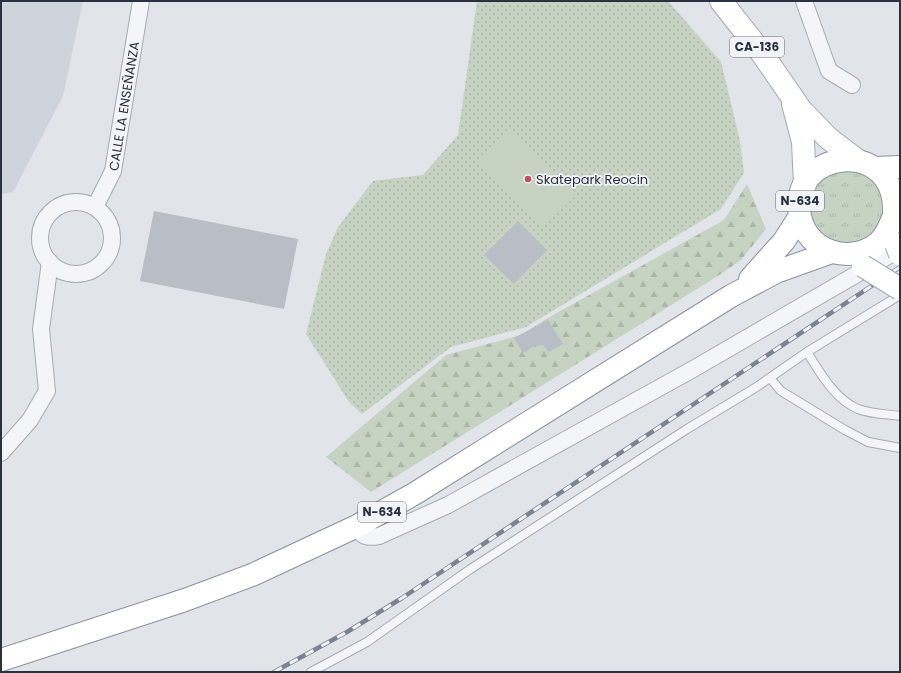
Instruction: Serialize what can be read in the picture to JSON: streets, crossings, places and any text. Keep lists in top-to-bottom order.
{
  "streets": {
    "main road": ["CA-136", "N-634"],
    "street": ["CALLE LA ENSEÑANZA"]
  },
  "places": ["Skatepark Reocin"]
}
